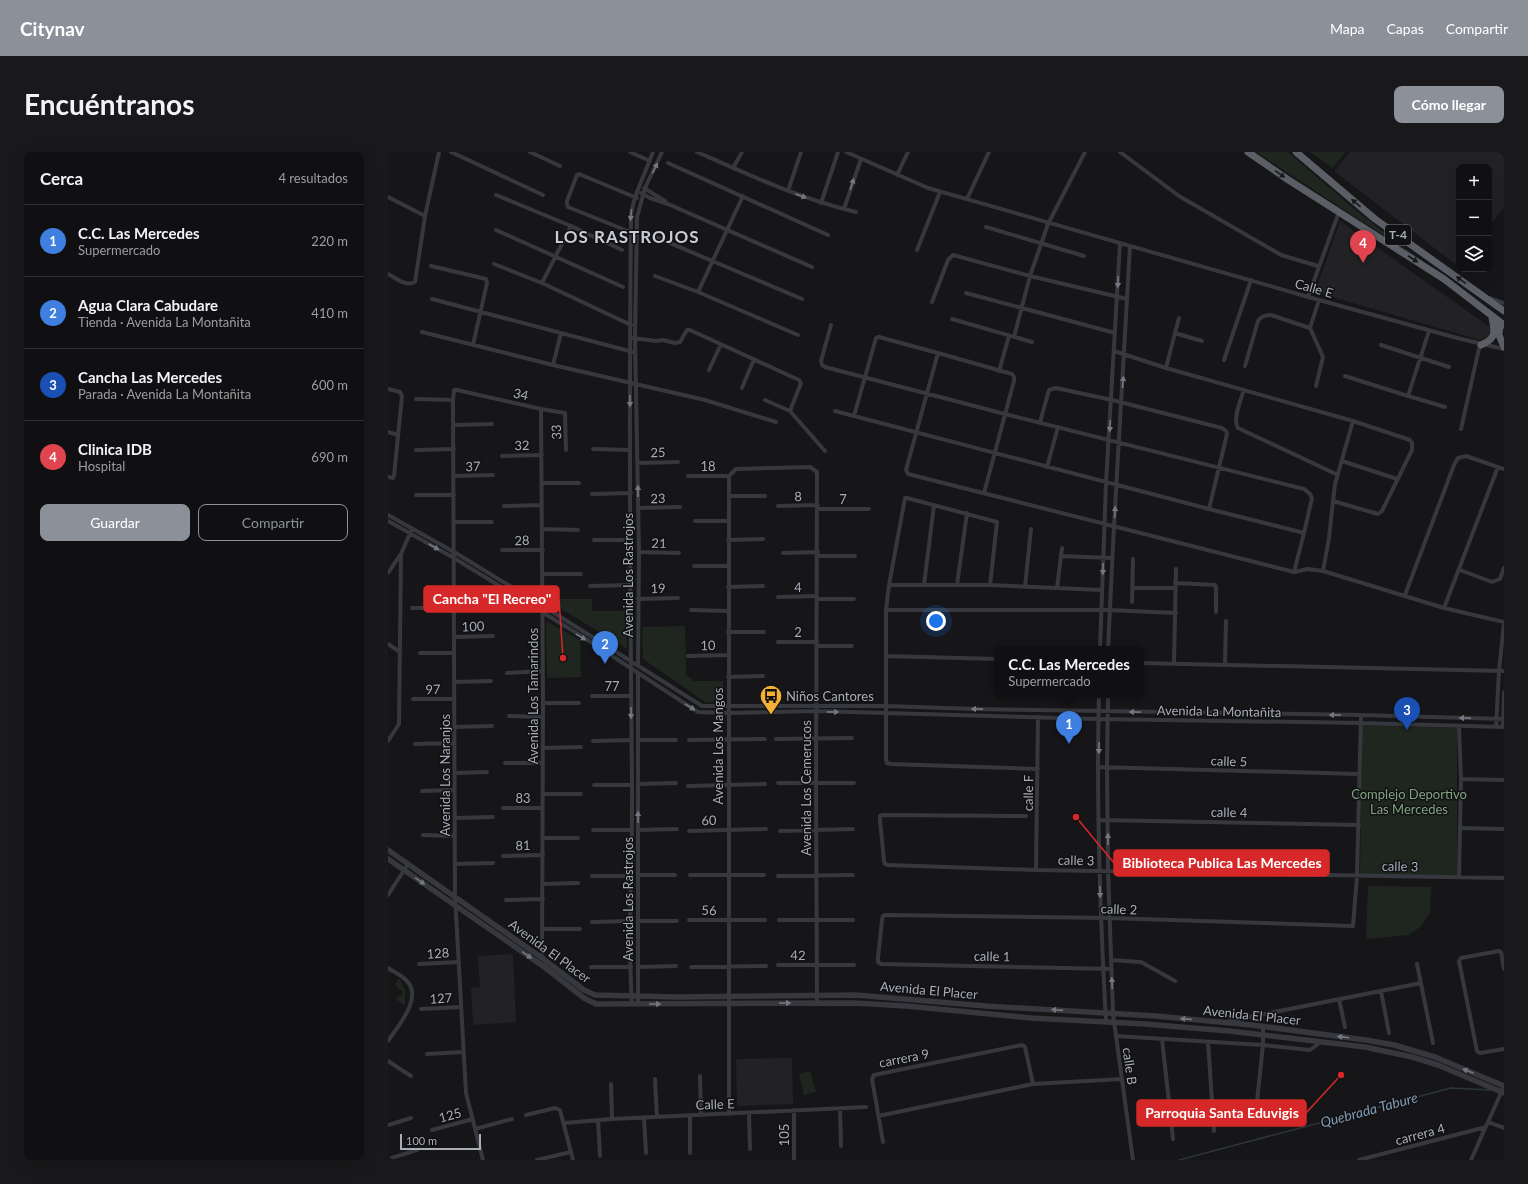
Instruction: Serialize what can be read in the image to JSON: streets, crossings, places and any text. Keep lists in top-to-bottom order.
{
  "streets": {
    "highway": ["T-4"],
    "street": [
      "Calle E",
      "34",
      "33",
      "32",
      "25",
      "37",
      "18",
      "8",
      "23",
      "7",
      "28",
      "21",
      "Avenida Los Rastrojos",
      "4",
      "19",
      "100",
      "2",
      "10",
      "77",
      "97",
      "Avenida Los Tamarindos",
      "Avenida La Montañita",
      "Avenida Los Mangos",
      "calle 5",
      "Avenida Los Naranjos",
      "Avenida Los Cemerucos",
      "calle F",
      "83",
      "calle 4",
      "60",
      "81",
      "calle 3",
      "calle 2",
      "56",
      "Avenida El Placer",
      "128",
      "42",
      "calle 1",
      "127",
      "carrera 9",
      "calle B",
      "125",
      "carrera 4",
      "105"
    ]
  },
  "crossings": [
    ["Calle E", "Avenida Los Mangos"],
    ["Calle E", "105"],
    ["34", "33"],
    ["34", "Avenida Los Tamarindos"],
    ["34", "Avenida Los Naranjos"],
    ["33", "Avenida Los Tamarindos"],
    ["32", "Avenida Los Tamarindos"],
    ["25", "Avenida Los Rastrojos"],
    ["37", "Avenida Los Naranjos"],
    ["18", "Avenida Los Mangos"],
    ["18", "Avenida Los Cemerucos"],
    ["8", "7"],
    ["8", "Avenida Los Cemerucos"],
    ["23", "Avenida Los Rastrojos"],
    ["7", "Avenida Los Cemerucos"],
    ["28", "Avenida Los Tamarindos"],
    ["21", "Avenida Los Rastrojos"],
    ["Avenida Los Rastrojos", "19"],
    ["Avenida Los Rastrojos", "77"],
    ["Avenida Los Rastrojos", "Avenida La Montañita"],
    ["Avenida Los Rastrojos", "Avenida El Placer"],
    ["4", "Avenida Los Cemerucos"],
    ["100", "Avenida Los Naranjos"],
    ["2", "Avenida Los Cemerucos"],
    ["10", "Avenida Los Mangos"],
    ["97", "Avenida Los Naranjos"],
    ["Avenida Los Tamarindos", "Avenida La Montañita"],
    ["Avenida Los Tamarindos", "83"],
    ["Avenida Los Tamarindos", "81"],
    ["Avenida Los Tamarindos", "Avenida El Placer"],
    ["Avenida La Montañita", "Avenida Los Mangos"],
    ["Avenida La Montañita", "Avenida Los Naranjos"],
    ["Avenida La Montañita", "Avenida Los Cemerucos"],
    ["Avenida La Montañita", "calle F"],
    ["Avenida La Montañita", "calle B"],
    ["Avenida Los Mangos", "Avenida Los Cemerucos"],
    ["Avenida Los Mangos", "60"],
    ["Avenida Los Mangos", "56"],
    ["Avenida Los Mangos", "Avenida El Placer"],
    ["calle 5", "calle B"],
    ["Avenida Los Naranjos", "Avenida El Placer"],
    ["Avenida Los Naranjos", "128"],
    ["Avenida Los Naranjos", "127"],
    ["Avenida Los Naranjos", "125"],
    ["Avenida Los Cemerucos", "Avenida El Placer"],
    ["Avenida Los Cemerucos", "42"],
    ["calle F", "calle 3"],
    ["calle 4", "calle B"],
    ["calle 3", "calle 2"],
    ["calle 3", "calle B"],
    ["calle 2", "calle 1"],
    ["calle 2", "calle B"],
    ["Avenida El Placer", "calle B"],
    ["calle 1", "calle B"]
  ],
  "districts": ["LOS RASTROJOS"],
  "water": ["Quebrada Tabure"],
  "parks": ["Complejo Deportivo Las Mercedes"],
  "places": {
    "other": ["Cancha \"El Recreo\"", "Biblioteca Publica Las Mercedes", "Parroquia Santa Eduvigis"],
    "bus stop": ["Niños Cantores"]
  },
  "scale_bar": "100 m",
  "page": {
    "header": "Citynav",
    "nav": ["Mapa", "Capas", "Compartir"],
    "buttons": [
      "Cómo llegar",
      ["Guardar", "Compartir"]
    ],
    "title": "Encuéntranos",
    "heading": ["Cerca", "4 resultados"],
    "map_buttons": ["+", "−"],
    "list": [
      {
        "mark": "1",
        "name": "C.C. Las Mercedes",
        "note": "Supermercado",
        "value": "220 m"
      },
      {
        "mark": "2",
        "name": "Agua Clara Cabudare",
        "note": "Tienda · Avenida La Montañita",
        "value": "410 m"
      },
      {
        "mark": "3",
        "name": "Cancha Las Mercedes",
        "note": "Parada · Avenida La Montañita",
        "value": "600 m"
      },
      {
        "mark": "4",
        "name": "Clinica IDB",
        "note": "Hospital",
        "value": "690 m"
      }
    ],
    "pins": [
      "4",
      "2",
      "3",
      "1"
    ],
    "popup": ["C.C. Las Mercedes", "Supermercado"],
    "scale": "100 m"
  }
}
